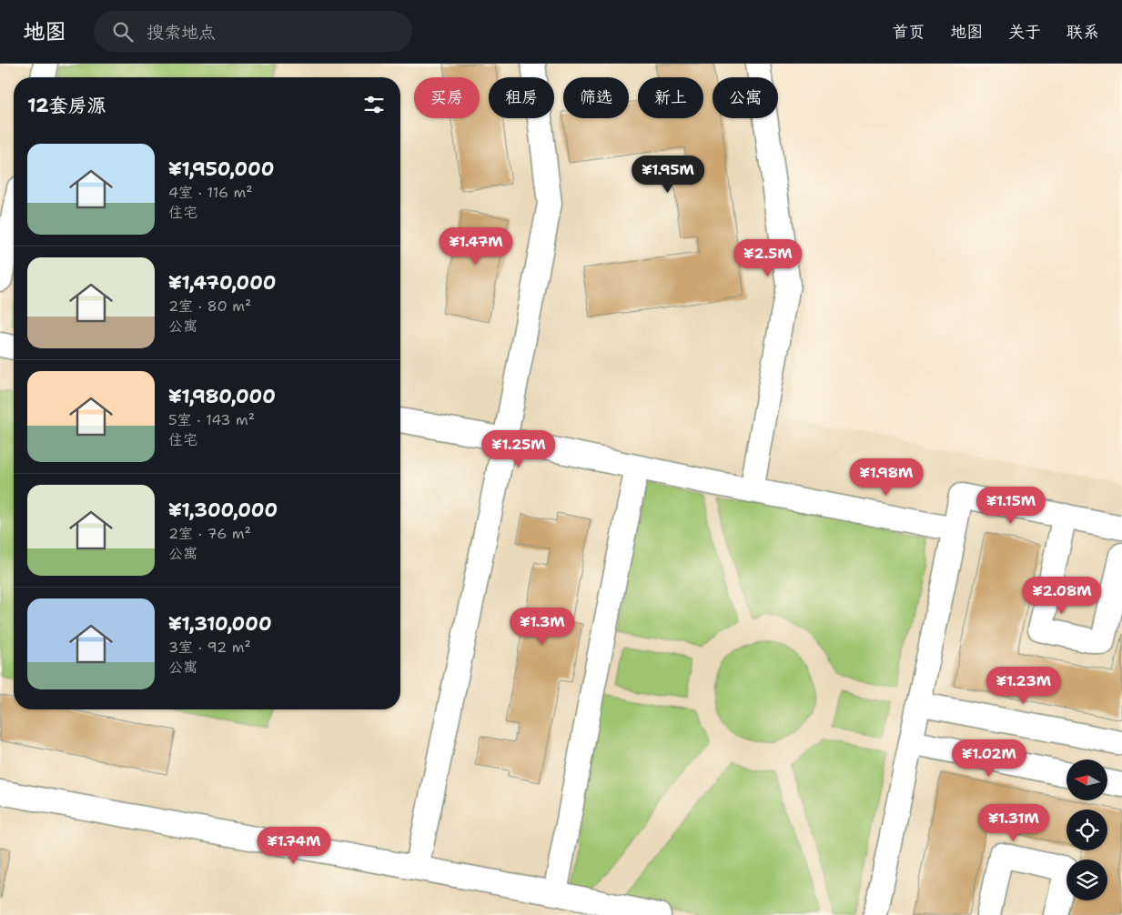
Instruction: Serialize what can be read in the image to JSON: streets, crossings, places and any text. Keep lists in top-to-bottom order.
{
  "north": "left",
  "page": {
    "header": "地图",
    "search": "搜索地点",
    "nav": [
      "首页",
      "地图",
      "关于",
      "联系"
    ],
    "chip": [
      "买房",
      "租房",
      "筛选",
      "新上",
      "公寓"
    ],
    "heading": "12套房源",
    "list": [
      {
        "name": "¥1,950,000",
        "note": "4室 · 116 m² · 住宅"
      },
      {
        "name": "¥1,470,000",
        "note": "2室 · 80 m² · 公寓"
      },
      {
        "name": "¥1,980,000",
        "note": "5室 · 143 m² · 住宅"
      },
      {
        "name": "¥1,300,000",
        "note": "2室 · 76 m² · 公寓"
      },
      {
        "name": "¥1,310,000",
        "note": "3室 · 92 m² · 公寓"
      }
    ],
    "price": [
      "¥1.95M",
      "¥1.47M",
      "¥2.5M",
      "¥1.25M",
      "¥1.98M",
      "¥1.15M",
      "¥2.08M",
      "¥1.3M",
      "¥1.23M",
      "¥1.02M",
      "¥1.31M",
      "¥1.74M"
    ]
  }
}
